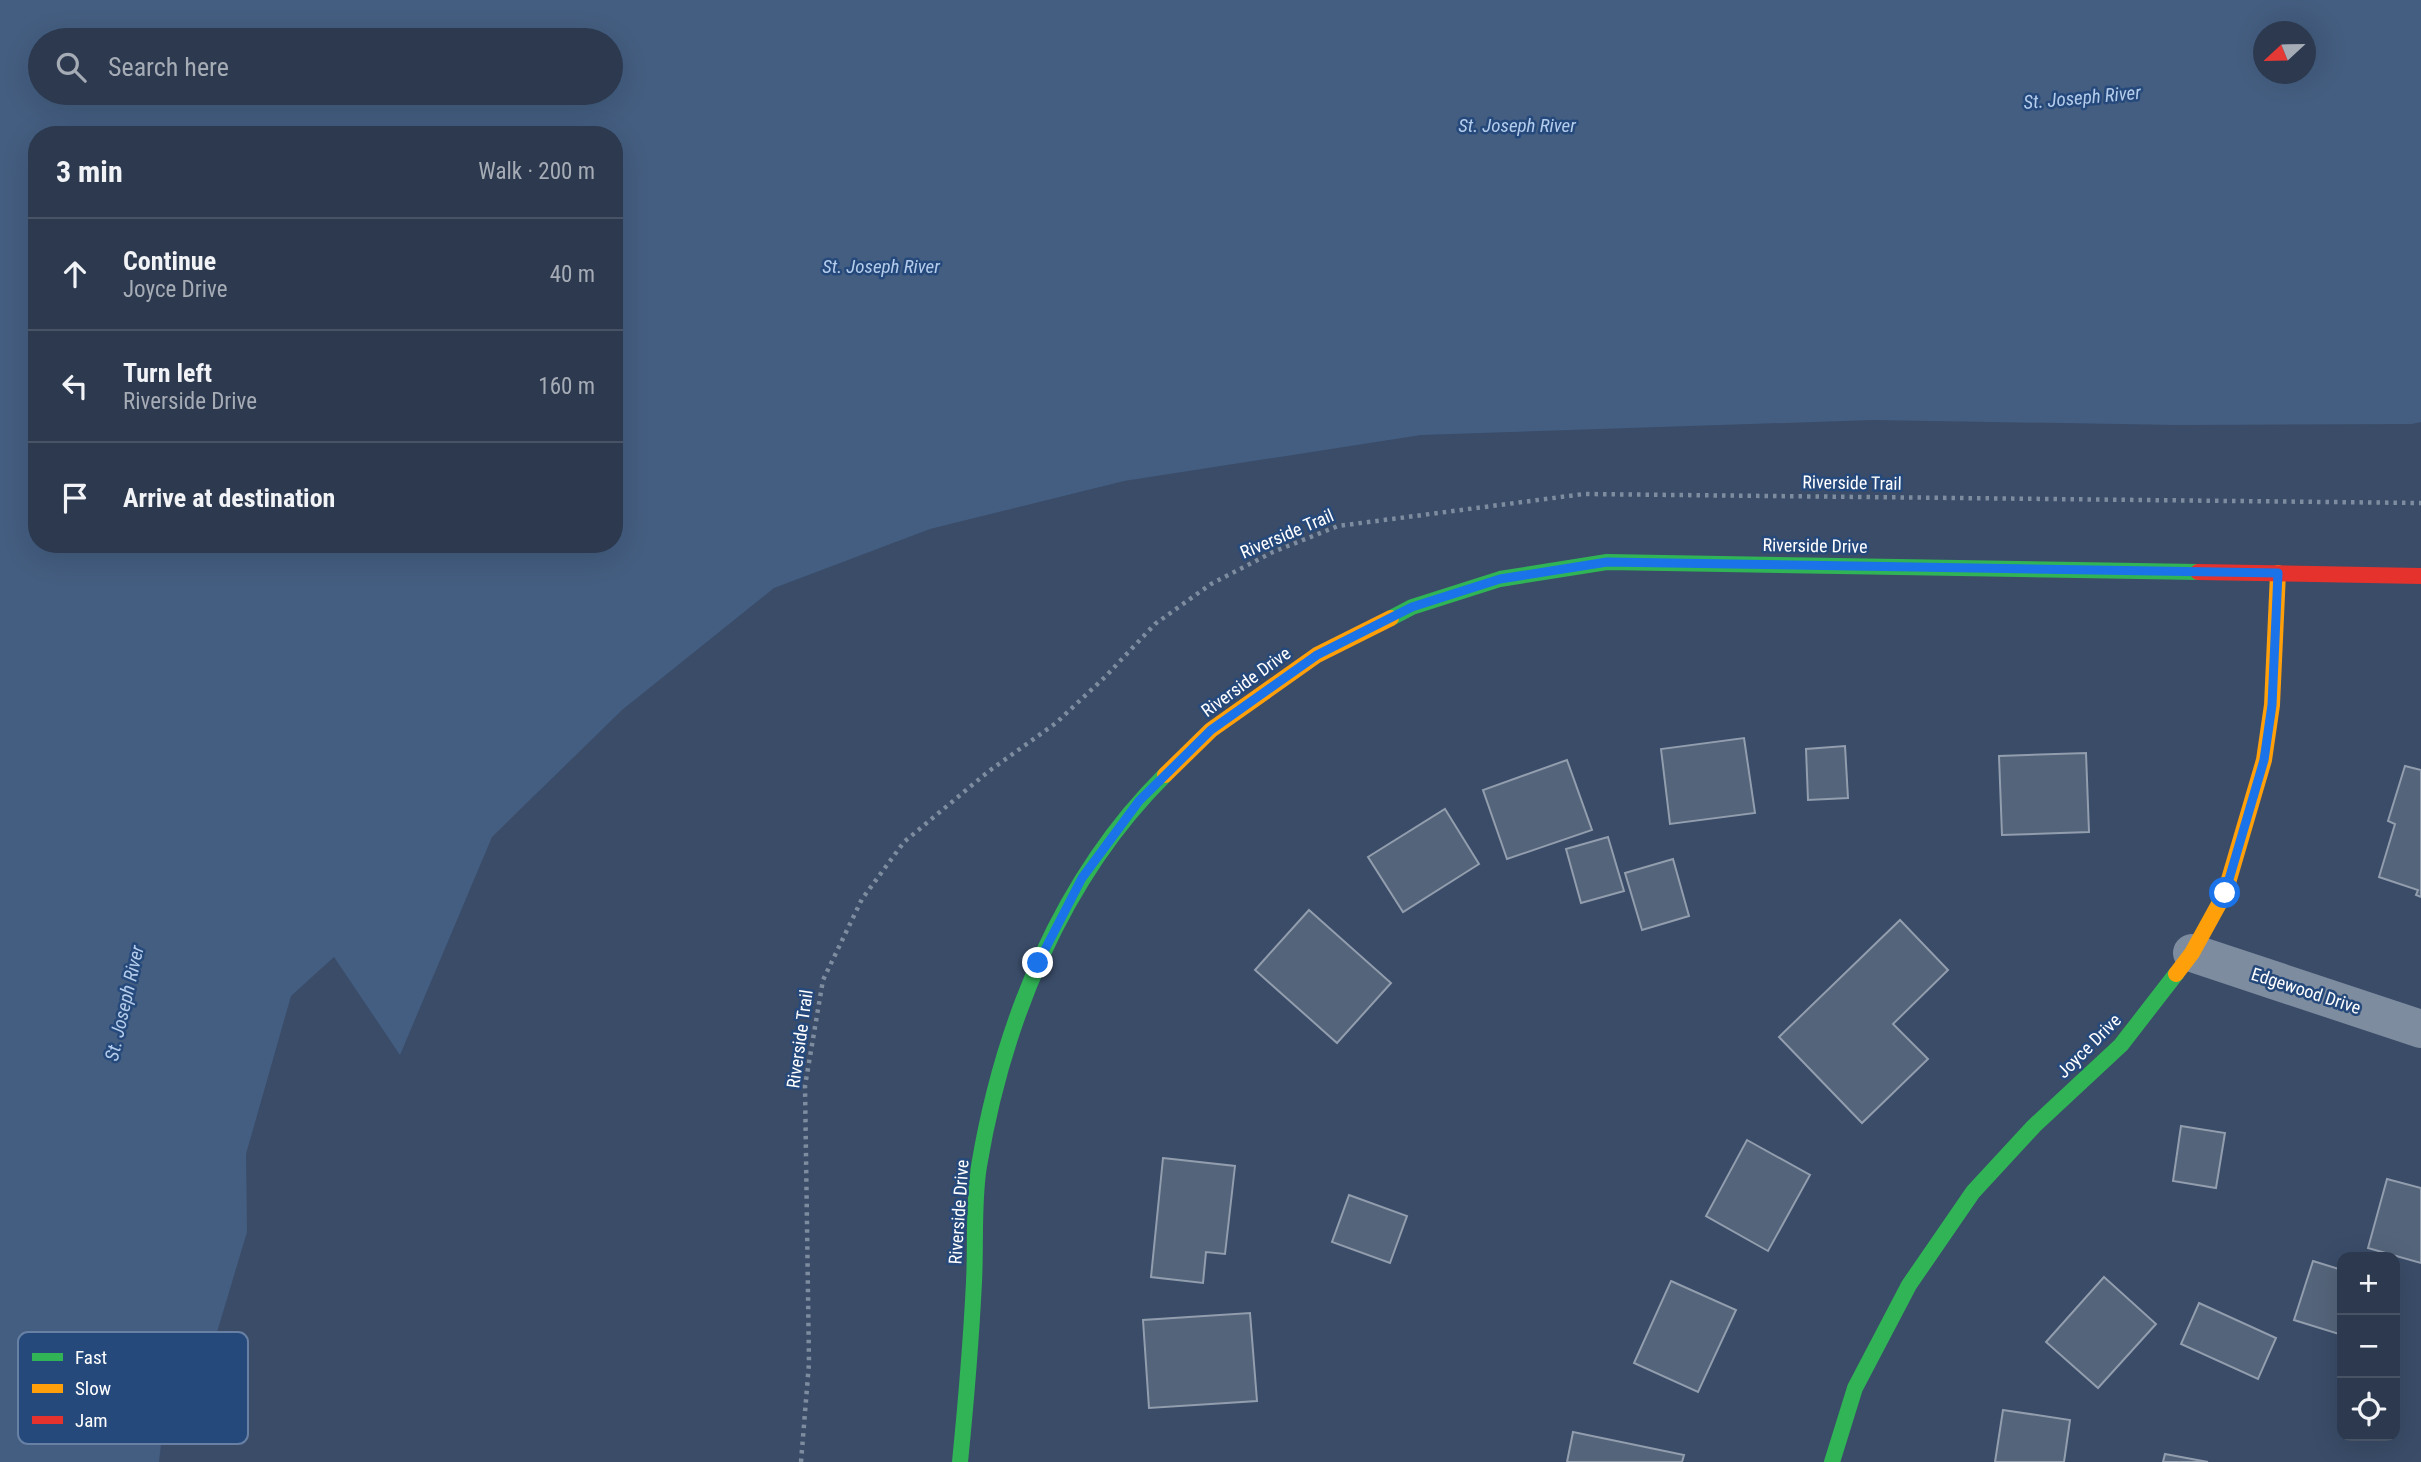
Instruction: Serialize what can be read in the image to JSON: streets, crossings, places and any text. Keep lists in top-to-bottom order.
{
  "streets": {
    "street": ["Riverside Drive", "Edgewood Drive", "Joyce Drive"],
    "path": ["Riverside Trail"]
  },
  "crossings": [
    ["Riverside Drive", "Joyce Drive"],
    ["Edgewood Drive", "Joyce Drive"]
  ],
  "water": ["St. Joseph River"],
  "legend": ["Fast", "Slow", "Jam"],
  "north": "left",
  "page": {
    "search": "Search here",
    "heading": ["3 min", "Walk · 200 m"],
    "list": [
      ["Continue", "Joyce Drive", "40 m"],
      ["Turn left", "Riverside Drive", "160 m"],
      "Arrive at destination"
    ],
    "map_buttons": ["+", "−"]
  }
}
